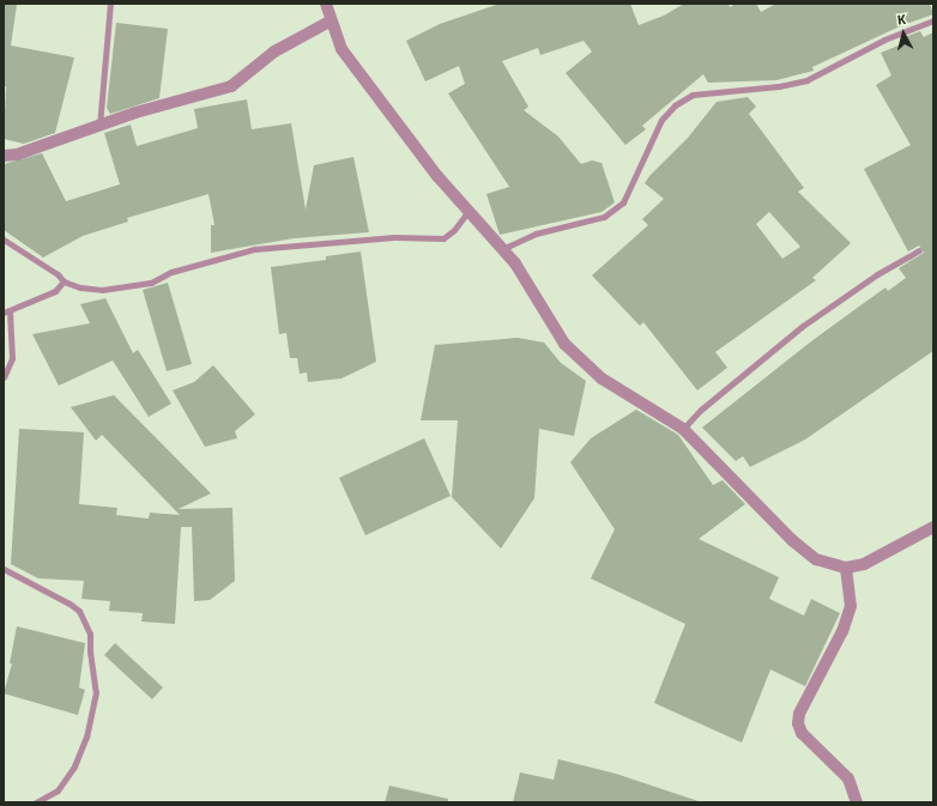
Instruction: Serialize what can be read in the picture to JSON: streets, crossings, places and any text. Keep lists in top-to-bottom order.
{
  "north": "top"
}
